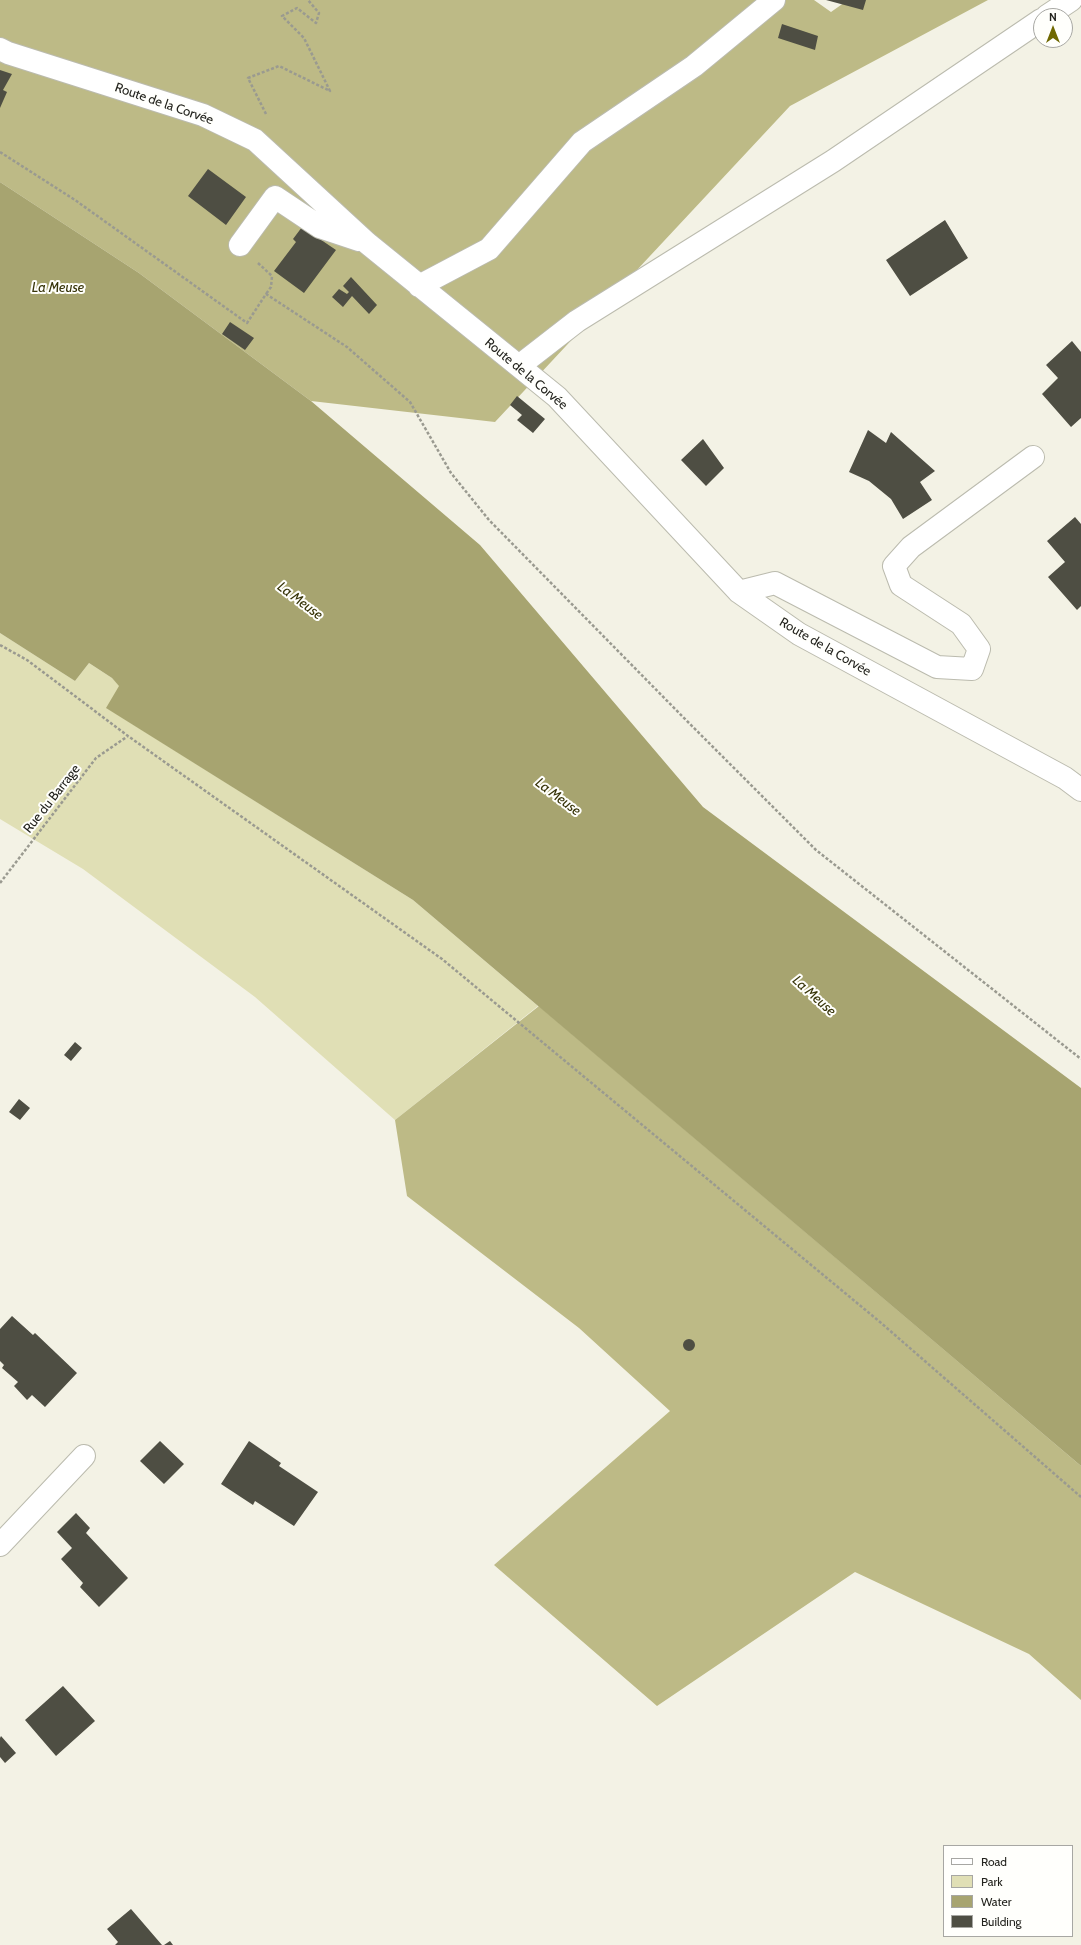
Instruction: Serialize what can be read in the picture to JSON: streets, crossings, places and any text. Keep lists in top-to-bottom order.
{
  "streets": {
    "street": ["Route de la Corvée"],
    "path": ["Rue du Barrage"]
  },
  "water": ["La Meuse"],
  "legend": [
    "Road",
    "Park",
    "Water",
    "Building"
  ],
  "north": "top"
}
